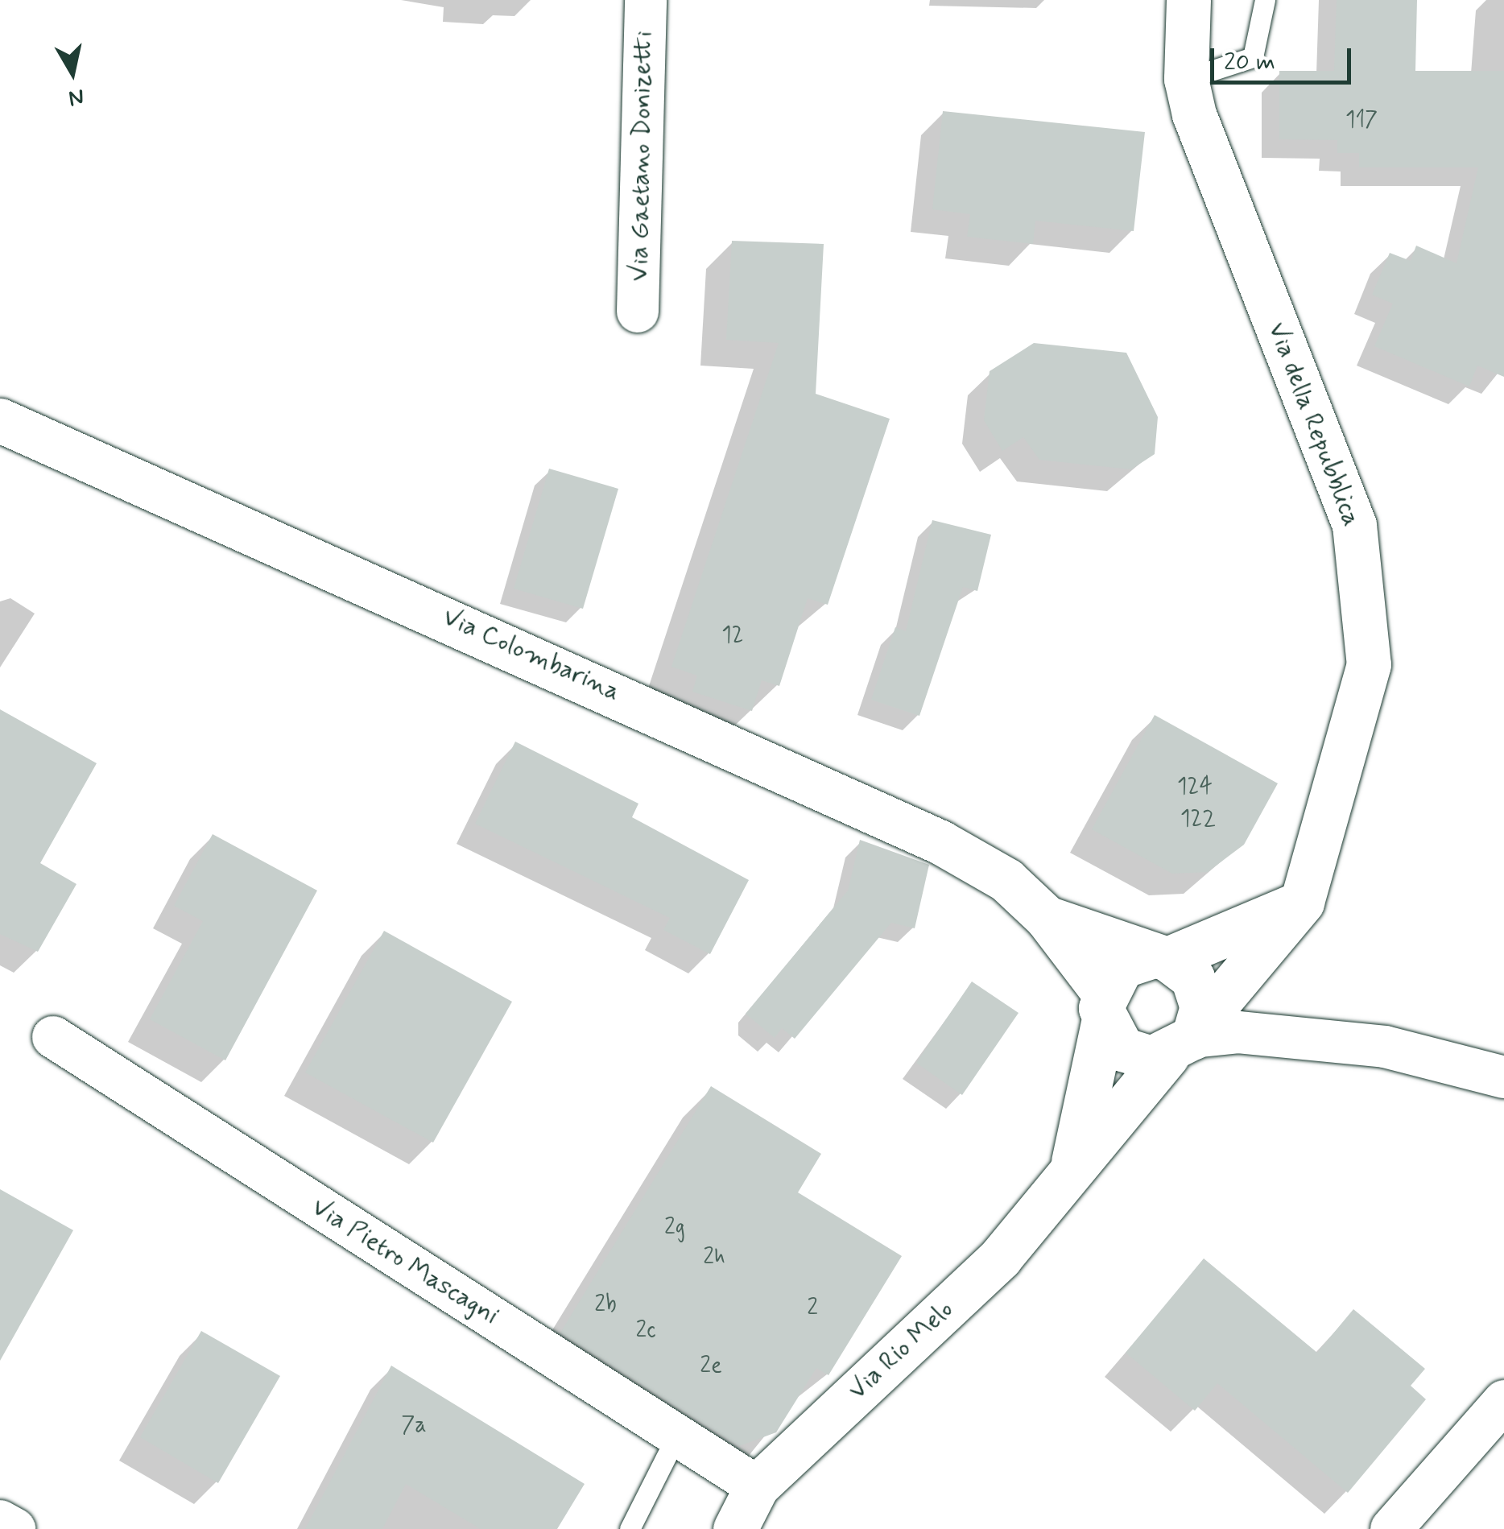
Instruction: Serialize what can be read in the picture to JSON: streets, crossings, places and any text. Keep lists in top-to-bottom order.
{
  "streets": {
    "street": [
      "Via Gaetano Donizetti",
      "Via della Repubblica",
      "Via Colombarina",
      "Via Pietro Mascagni",
      "Via Rio Melo"
    ]
  },
  "crossings": [
    ["Via della Repubblica", "Via Colombarina"],
    ["Via della Repubblica", "Via Rio Melo"],
    ["Via Colombarina", "Via Rio Melo"],
    ["Via Pietro Mascagni", "Via Rio Melo"]
  ],
  "house_numbers": [
    "117",
    "12",
    "124",
    "122",
    "2g",
    "2h",
    "2b",
    "2",
    "2c",
    "2e",
    "7a"
  ],
  "scale_bar": "20 m",
  "north": "bottom"
}
